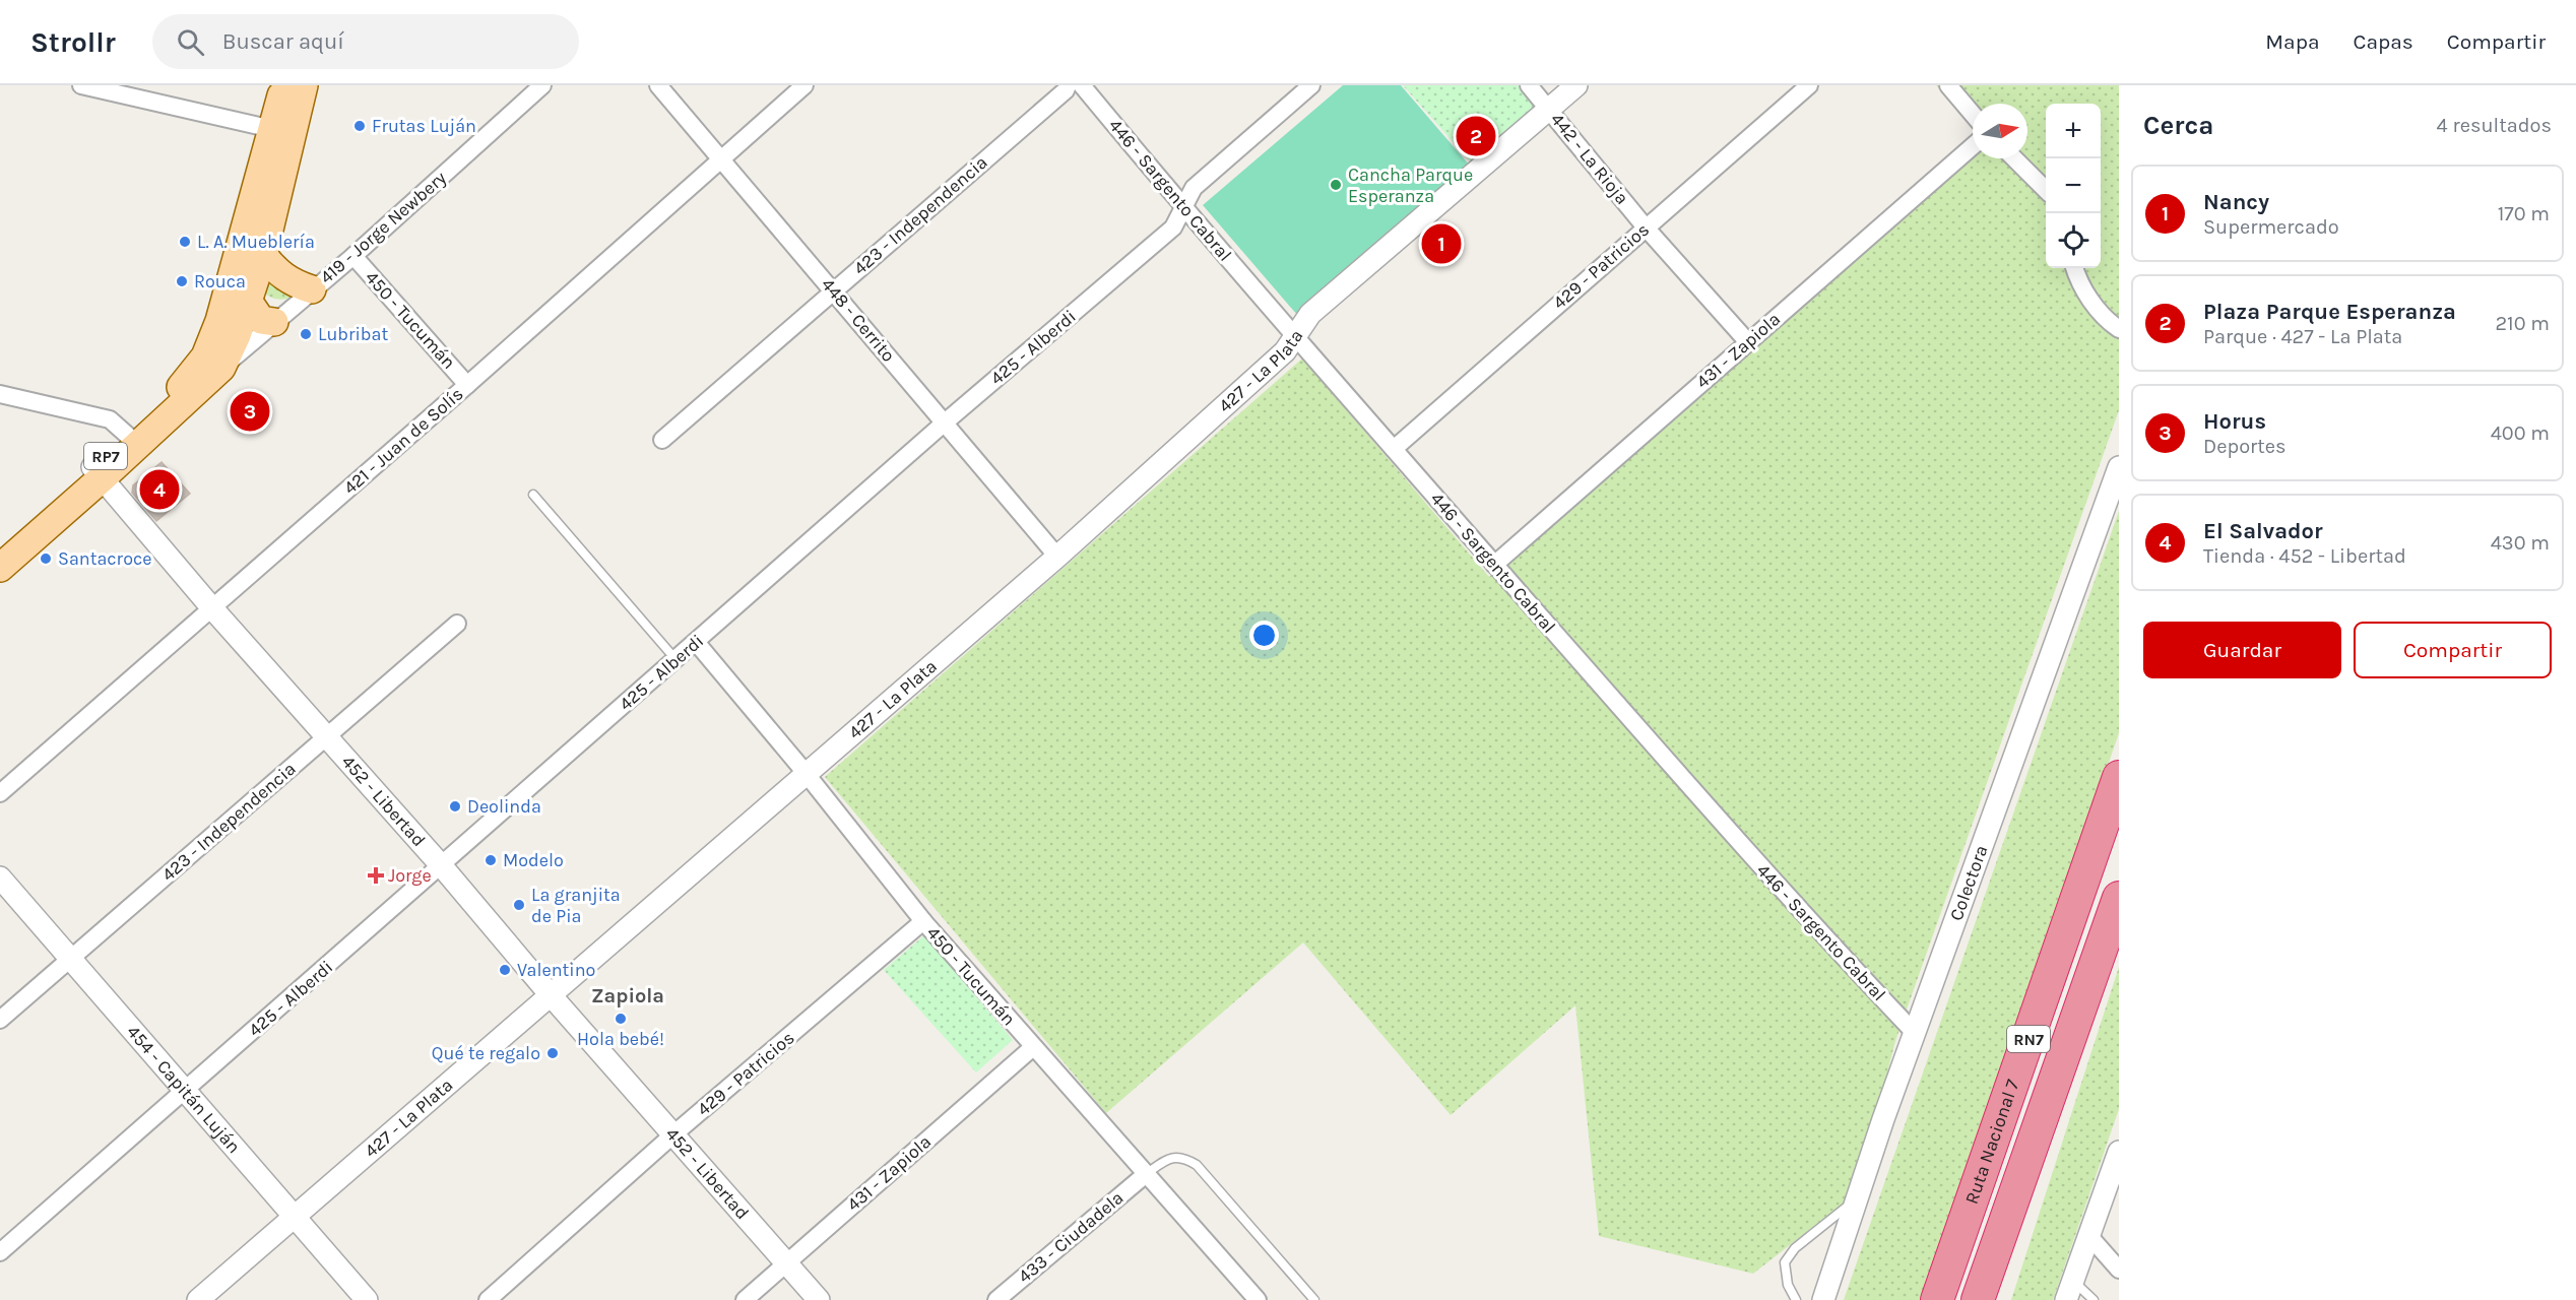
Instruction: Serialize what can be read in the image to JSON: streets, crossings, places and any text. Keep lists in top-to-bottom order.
{
  "streets": {
    "highway": ["RN7", "Ruta Nacional 7"],
    "main road": ["RP7"],
    "street": [
      "442 - La Rioja",
      "446 - Sargento Cabral",
      "423 - Independencia",
      "419 - Jorge Newbery",
      "429 - Patricios",
      "450 - Tucumán",
      "448 - Cerrito",
      "425 - Alberdi",
      "431 - Zapiola",
      "427 - La Plata",
      "421 - Juan de Solís",
      "452 - Libertad",
      "Colectora",
      "454 - Capitán Luján",
      "433 - Ciudadela"
    ]
  },
  "crossings": [
    ["442 - La Rioja", "429 - Patricios"],
    ["442 - La Rioja", "431 - Zapiola"],
    ["442 - La Rioja", "427 - La Plata"],
    ["446 - Sargento Cabral", "429 - Patricios"],
    ["446 - Sargento Cabral", "425 - Alberdi"],
    ["446 - Sargento Cabral", "431 - Zapiola"],
    ["446 - Sargento Cabral", "427 - La Plata"],
    ["446 - Sargento Cabral", "Colectora"],
    ["423 - Independencia", "448 - Cerrito"],
    ["423 - Independencia", "452 - Libertad"],
    ["423 - Independencia", "454 - Capitán Luján"],
    ["419 - Jorge Newbery", "450 - Tucumán"],
    ["419 - Jorge Newbery", "RP7"],
    ["429 - Patricios", "450 - Tucumán"],
    ["429 - Patricios", "452 - Libertad"],
    ["450 - Tucumán", "425 - Alberdi"],
    ["450 - Tucumán", "431 - Zapiola"],
    ["450 - Tucumán", "427 - La Plata"],
    ["450 - Tucumán", "421 - Juan de Solís"],
    ["450 - Tucumán", "433 - Ciudadela"],
    ["448 - Cerrito", "425 - Alberdi"],
    ["448 - Cerrito", "427 - La Plata"],
    ["448 - Cerrito", "421 - Juan de Solís"],
    ["425 - Alberdi", "452 - Libertad"],
    ["425 - Alberdi", "454 - Capitán Luján"],
    ["431 - Zapiola", "452 - Libertad"],
    ["427 - La Plata", "452 - Libertad"],
    ["427 - La Plata", "454 - Capitán Luján"],
    ["421 - Juan de Solís", "452 - Libertad"],
    ["RP7", "452 - Libertad"]
  ],
  "districts": ["Zapiola"],
  "places": {
    "other": [
      "Frutas Luján",
      "Cancha Parque Esperanza",
      "L. A. Mueblería",
      "Rouca",
      "Lubribat",
      "Santacroce",
      "Deolinda",
      "Modelo",
      "La granjita de Pia",
      "Valentino",
      "Hola bebé!",
      "Qué te regalo"
    ],
    "health": ["Jorge"]
  },
  "north": "right",
  "page": {
    "header": "Strollr",
    "search": "Buscar aquí",
    "nav": ["Mapa", "Capas", "Compartir"],
    "heading": ["Cerca", "4 resultados"],
    "map_buttons": ["+", "−"],
    "pins": [
      "2",
      "1",
      "3",
      "4"
    ],
    "list": [
      {
        "mark": "1",
        "name": "Nancy",
        "note": "Supermercado",
        "value": "170 m"
      },
      {
        "mark": "2",
        "name": "Plaza Parque Esperanza",
        "note": "Parque · 427 - La Plata",
        "value": "210 m"
      },
      {
        "mark": "3",
        "name": "Horus",
        "note": "Deportes",
        "value": "400 m"
      },
      {
        "mark": "4",
        "name": "El Salvador",
        "note": "Tienda · 452 - Libertad",
        "value": "430 m"
      }
    ],
    "buttons": ["Guardar", "Compartir"]
  }
}
